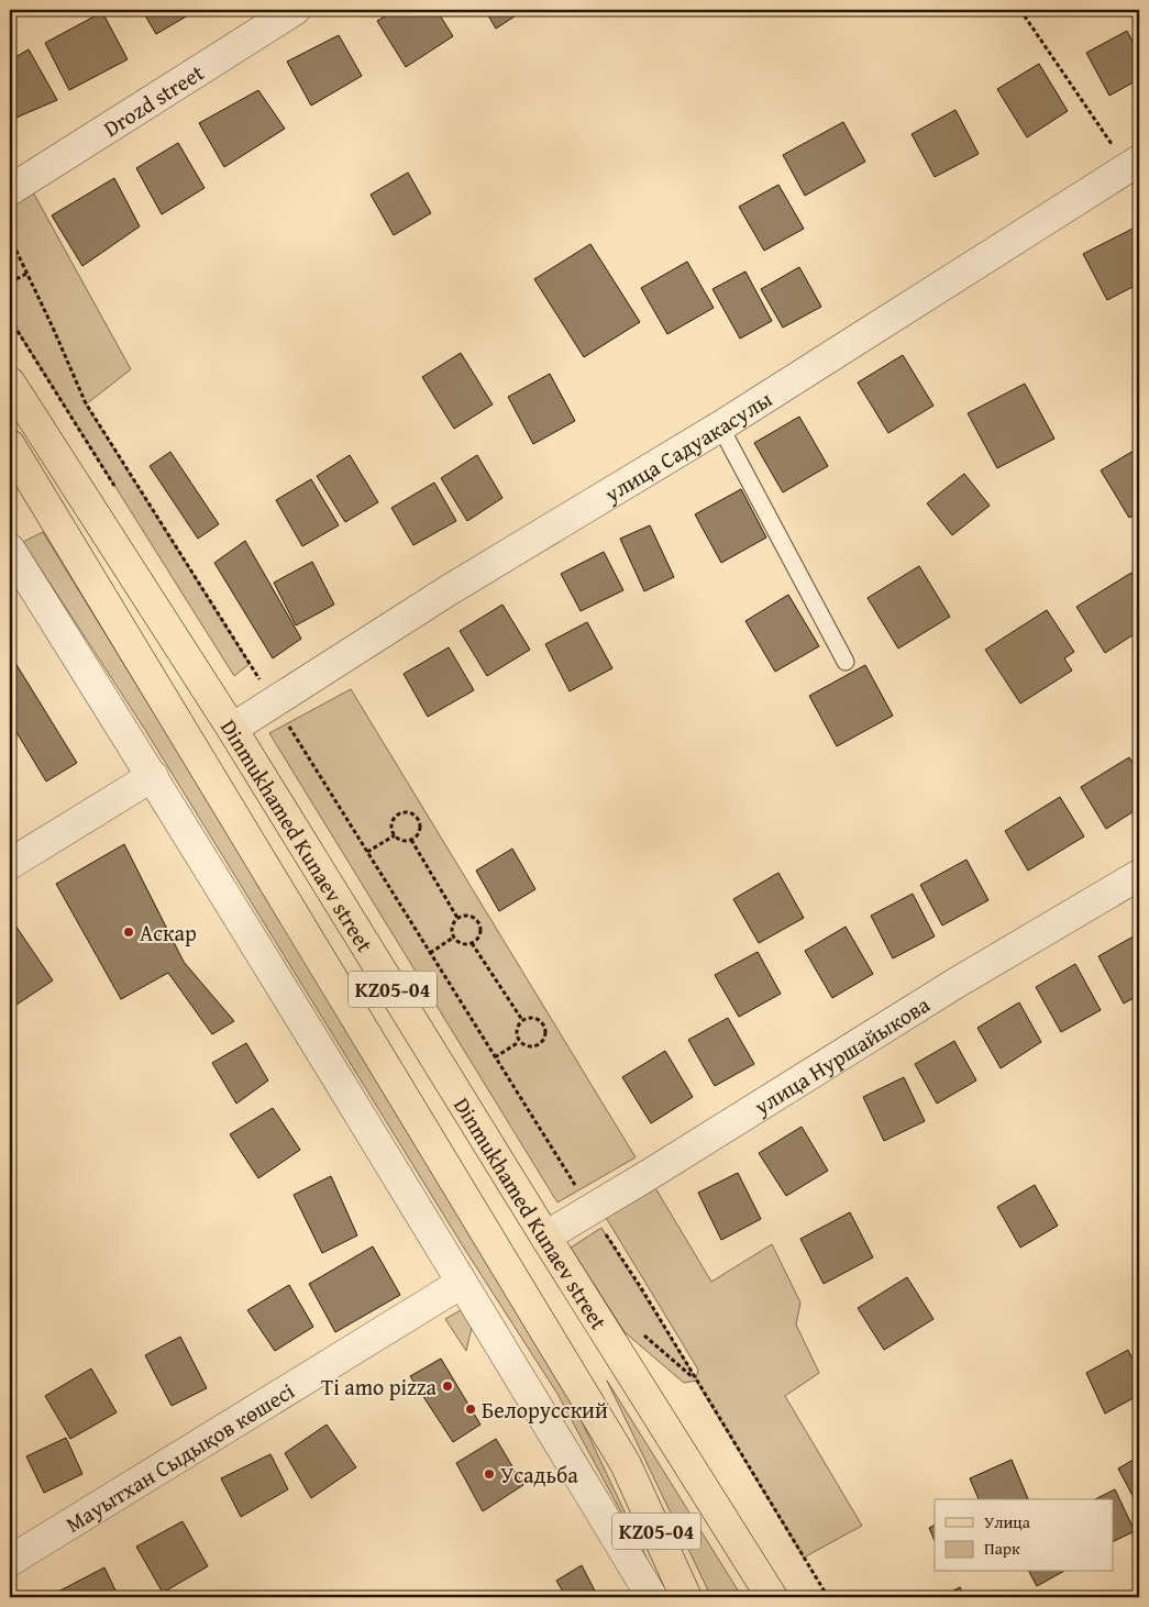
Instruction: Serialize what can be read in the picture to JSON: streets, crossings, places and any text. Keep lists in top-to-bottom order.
{
  "streets": {
    "main road": ["Dinmukhamed Kunaev street", "KZ05-04"],
    "street": [
      "Drozd street",
      "улица Садуакасулы",
      "улица Нуршайыкова",
      "Мауытхан Сыдықов көшесі"
    ]
  },
  "crossings": [
    ["улица Садуакасулы", "Dinmukhamed Kunaev street"],
    ["Dinmukhamed Kunaev street", "улица Нуршайыкова"]
  ],
  "places": [
    "Аскар",
    "Ti amo pizza",
    "Белорусский",
    "Усадьба"
  ],
  "legend": ["Улица", "Парк"]
}
